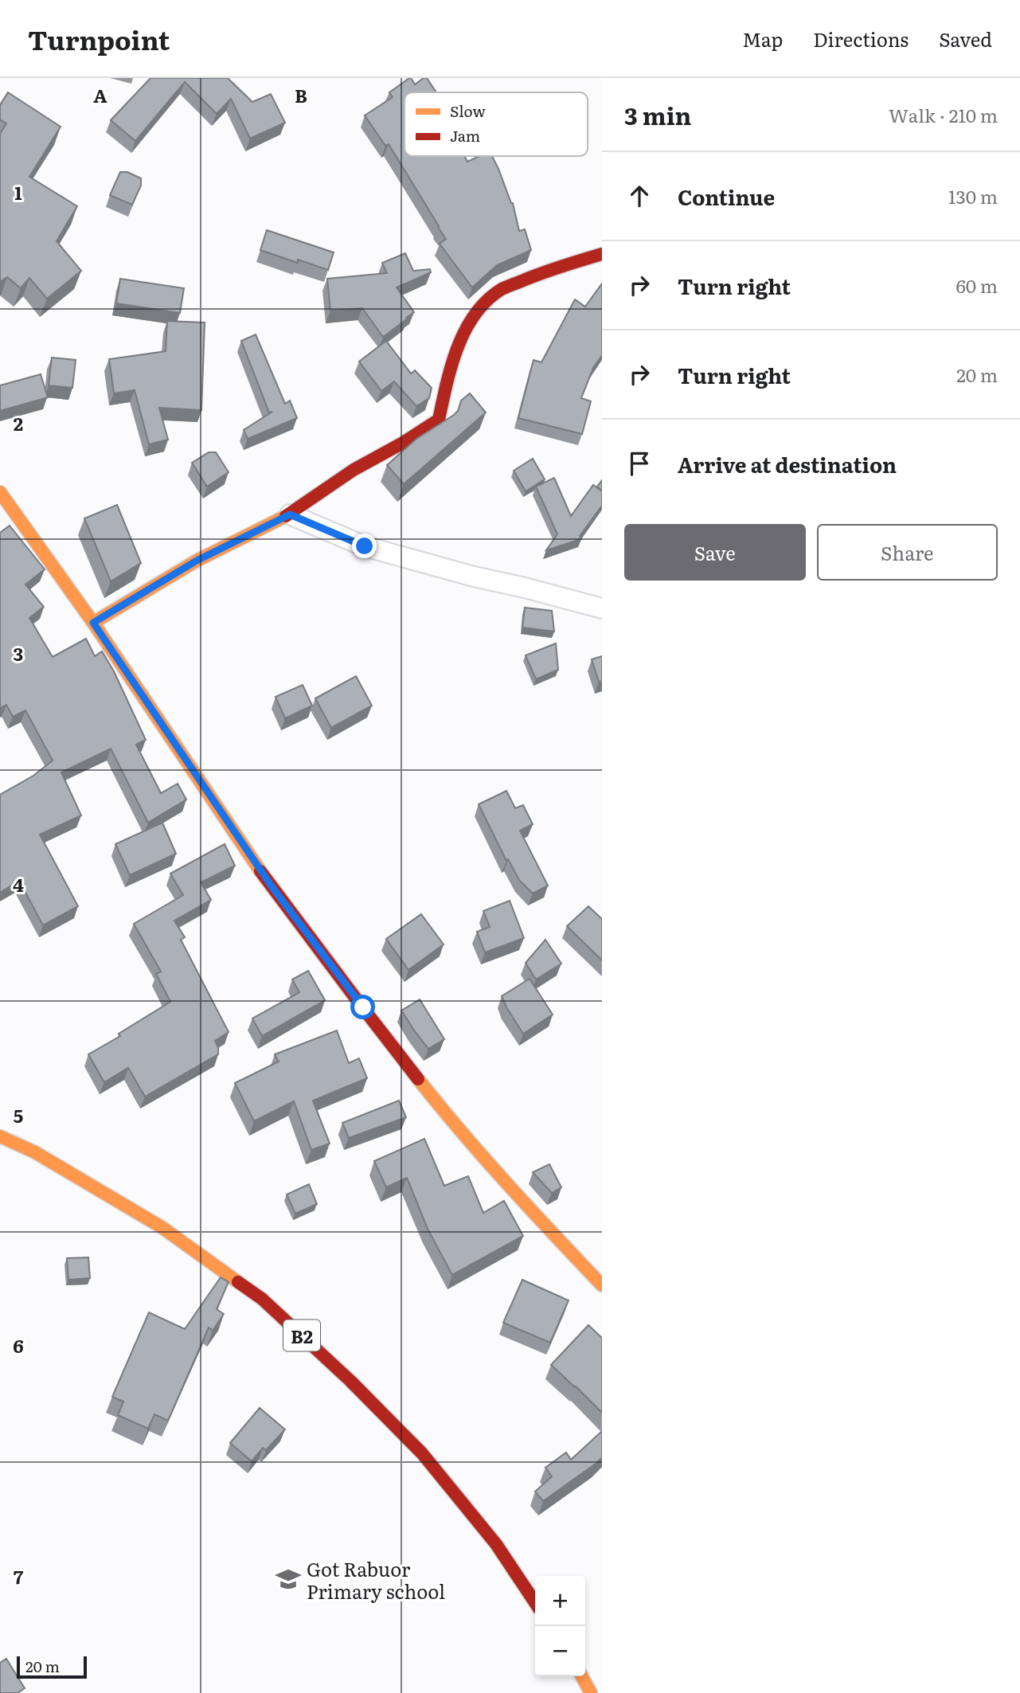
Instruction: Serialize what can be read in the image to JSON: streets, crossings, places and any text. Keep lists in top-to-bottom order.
{
  "streets": {
    "main road": ["B2"]
  },
  "places": {
    "school or university": ["Got Rabuor Primary school"]
  },
  "legend": ["Slow", "Jam"],
  "scale_bar": "20 m",
  "page": {
    "header": "Turnpoint",
    "nav": ["Map", "Directions", "Saved"],
    "heading": ["3 min", "Walk · 210 m"],
    "list": [
      ["Continue", "130 m"],
      ["Turn right", "60 m"],
      ["Turn right", "20 m"],
      "Arrive at destination"
    ],
    "buttons": ["Save", "Share"],
    "map_buttons": ["+", "−"],
    "scale": "20 m"
  },
  "grid": {
    "columns": ["A", "B"],
    "rows": [
      "1",
      "2",
      "3",
      "4",
      "5",
      "6",
      "7"
    ]
  }
}
